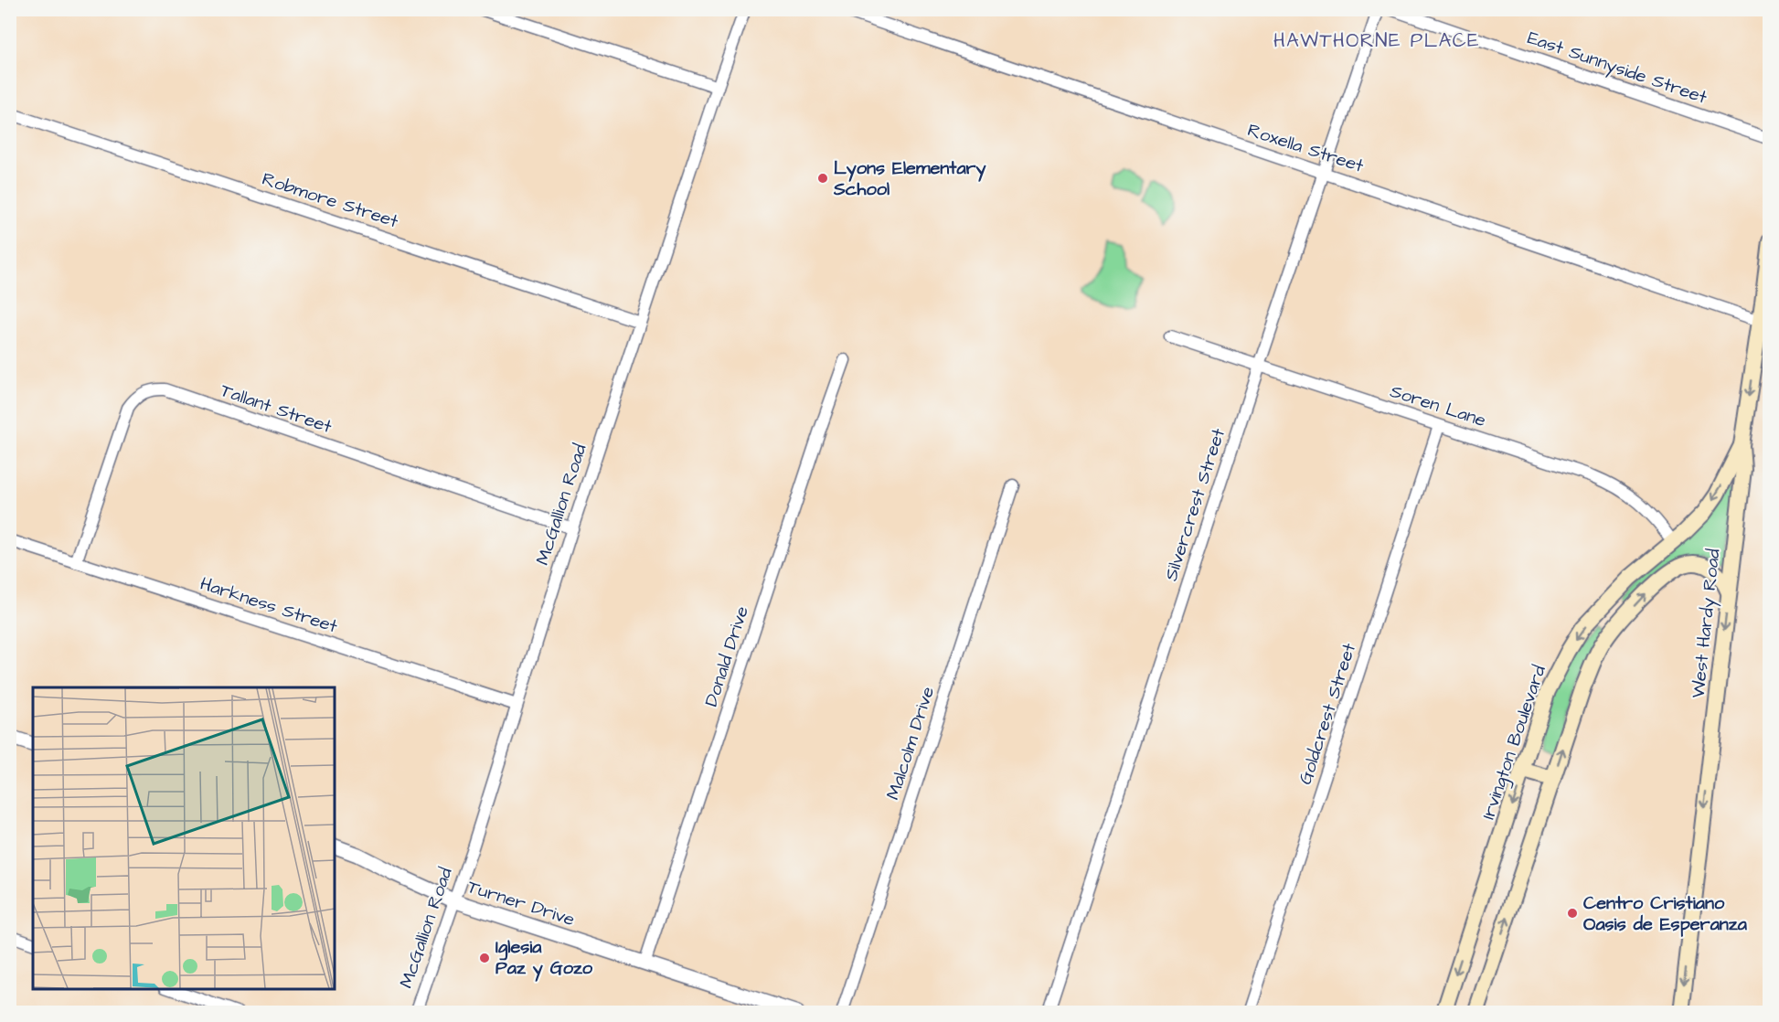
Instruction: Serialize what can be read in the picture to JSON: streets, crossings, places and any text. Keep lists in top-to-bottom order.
{
  "streets": {
    "main road": ["West Hardy Road", "Irvington Boulevard"],
    "street": [
      "East Sunnyside Street",
      "Roxella Street",
      "Robmore Street",
      "Soren Lane",
      "Tallant Street",
      "McGallion Road",
      "Silvercrest Street",
      "Harkness Street",
      "Donald Drive",
      "Goldcrest Street",
      "Malcolm Drive",
      "Turner Drive"
    ]
  },
  "crossings": [
    ["Roxella Street", "Silvercrest Street"],
    ["Roxella Street", "West Hardy Road"],
    ["Robmore Street", "McGallion Road"],
    ["Soren Lane", "Silvercrest Street"],
    ["Soren Lane", "Goldcrest Street"],
    ["Soren Lane", "Irvington Boulevard"],
    ["Tallant Street", "McGallion Road"],
    ["Tallant Street", "Harkness Street"],
    ["McGallion Road", "Harkness Street"],
    ["McGallion Road", "Turner Drive"],
    ["West Hardy Road", "Irvington Boulevard"],
    ["Donald Drive", "Turner Drive"]
  ],
  "one_way": ["West Hardy Road"],
  "districts": ["HAWTHORNE PLACE"],
  "places": ["Lyons Elementary School", "Centro Cristiano Oasis de Esperanza", "Iglesia Paz y Gozo"]
}
